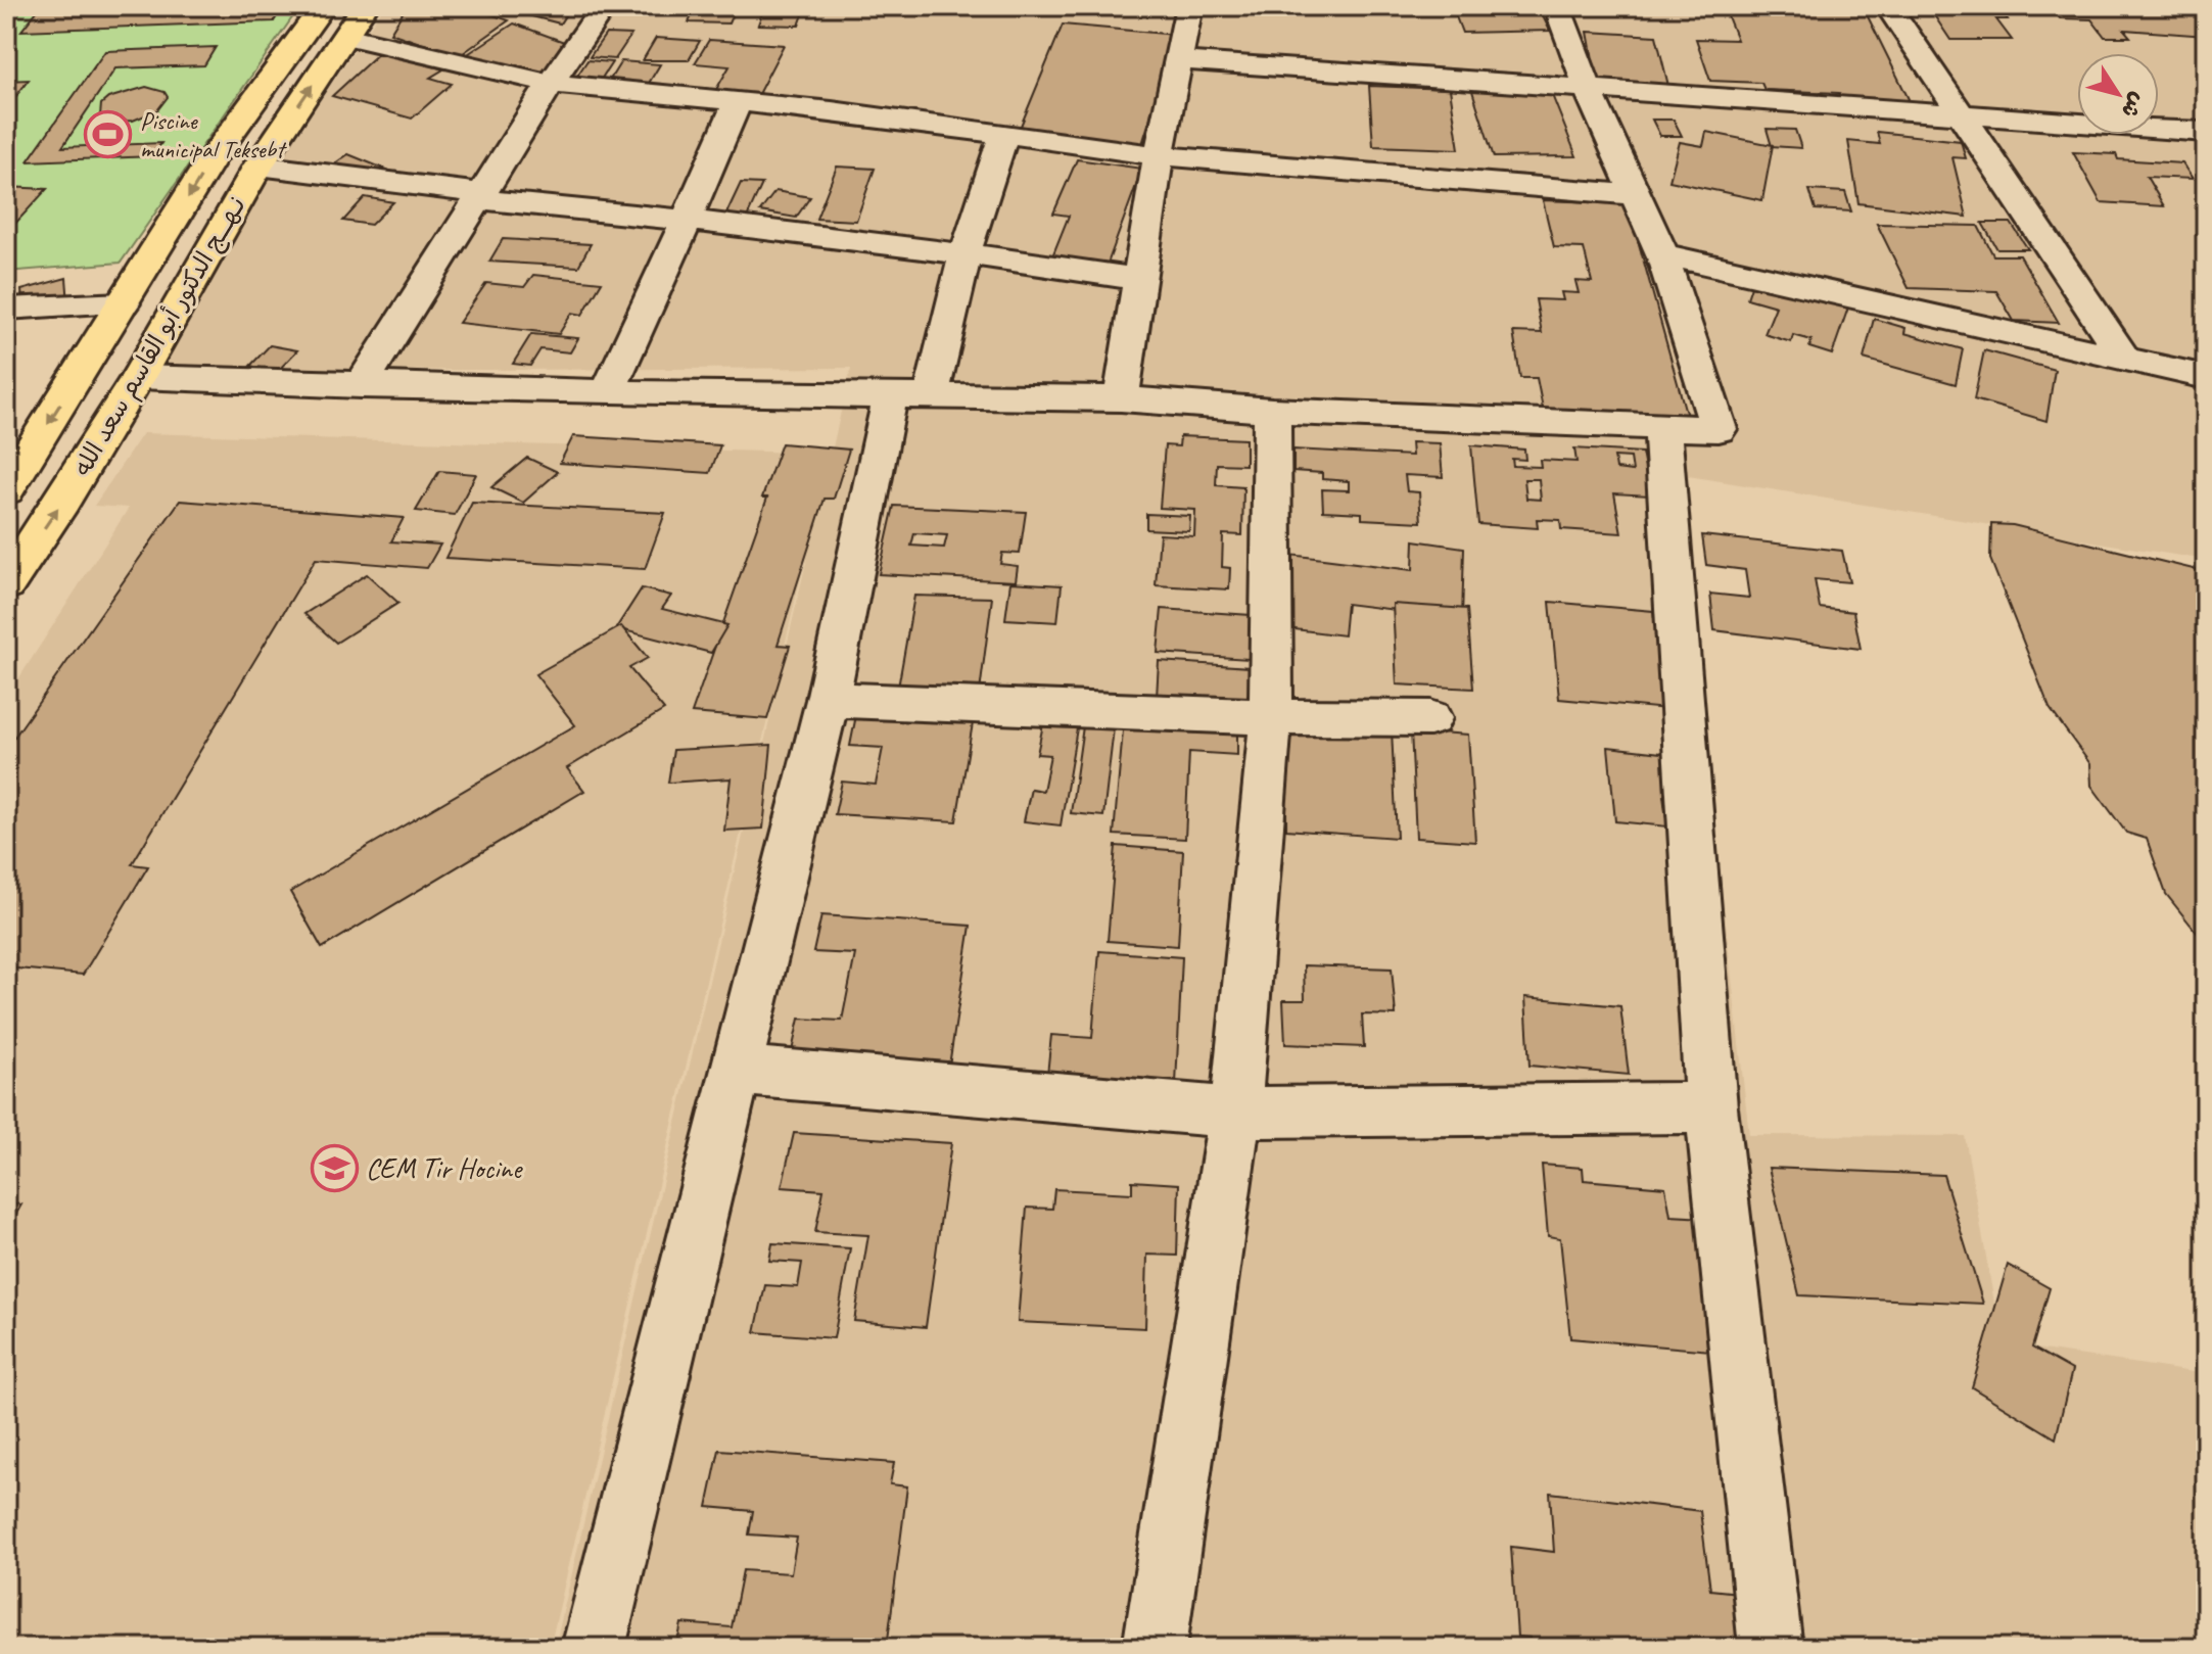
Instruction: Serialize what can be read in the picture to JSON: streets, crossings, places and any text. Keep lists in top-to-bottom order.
{
  "streets": {
    "main road": ["نـهـــج الدكتور أبو القاسم سعد الله"]
  },
  "places": {
    "sports": ["Piscine municipal Teksebt"],
    "school or university": ["CEM Tir Hocine"]
  },
  "north": "bottom right"
}
